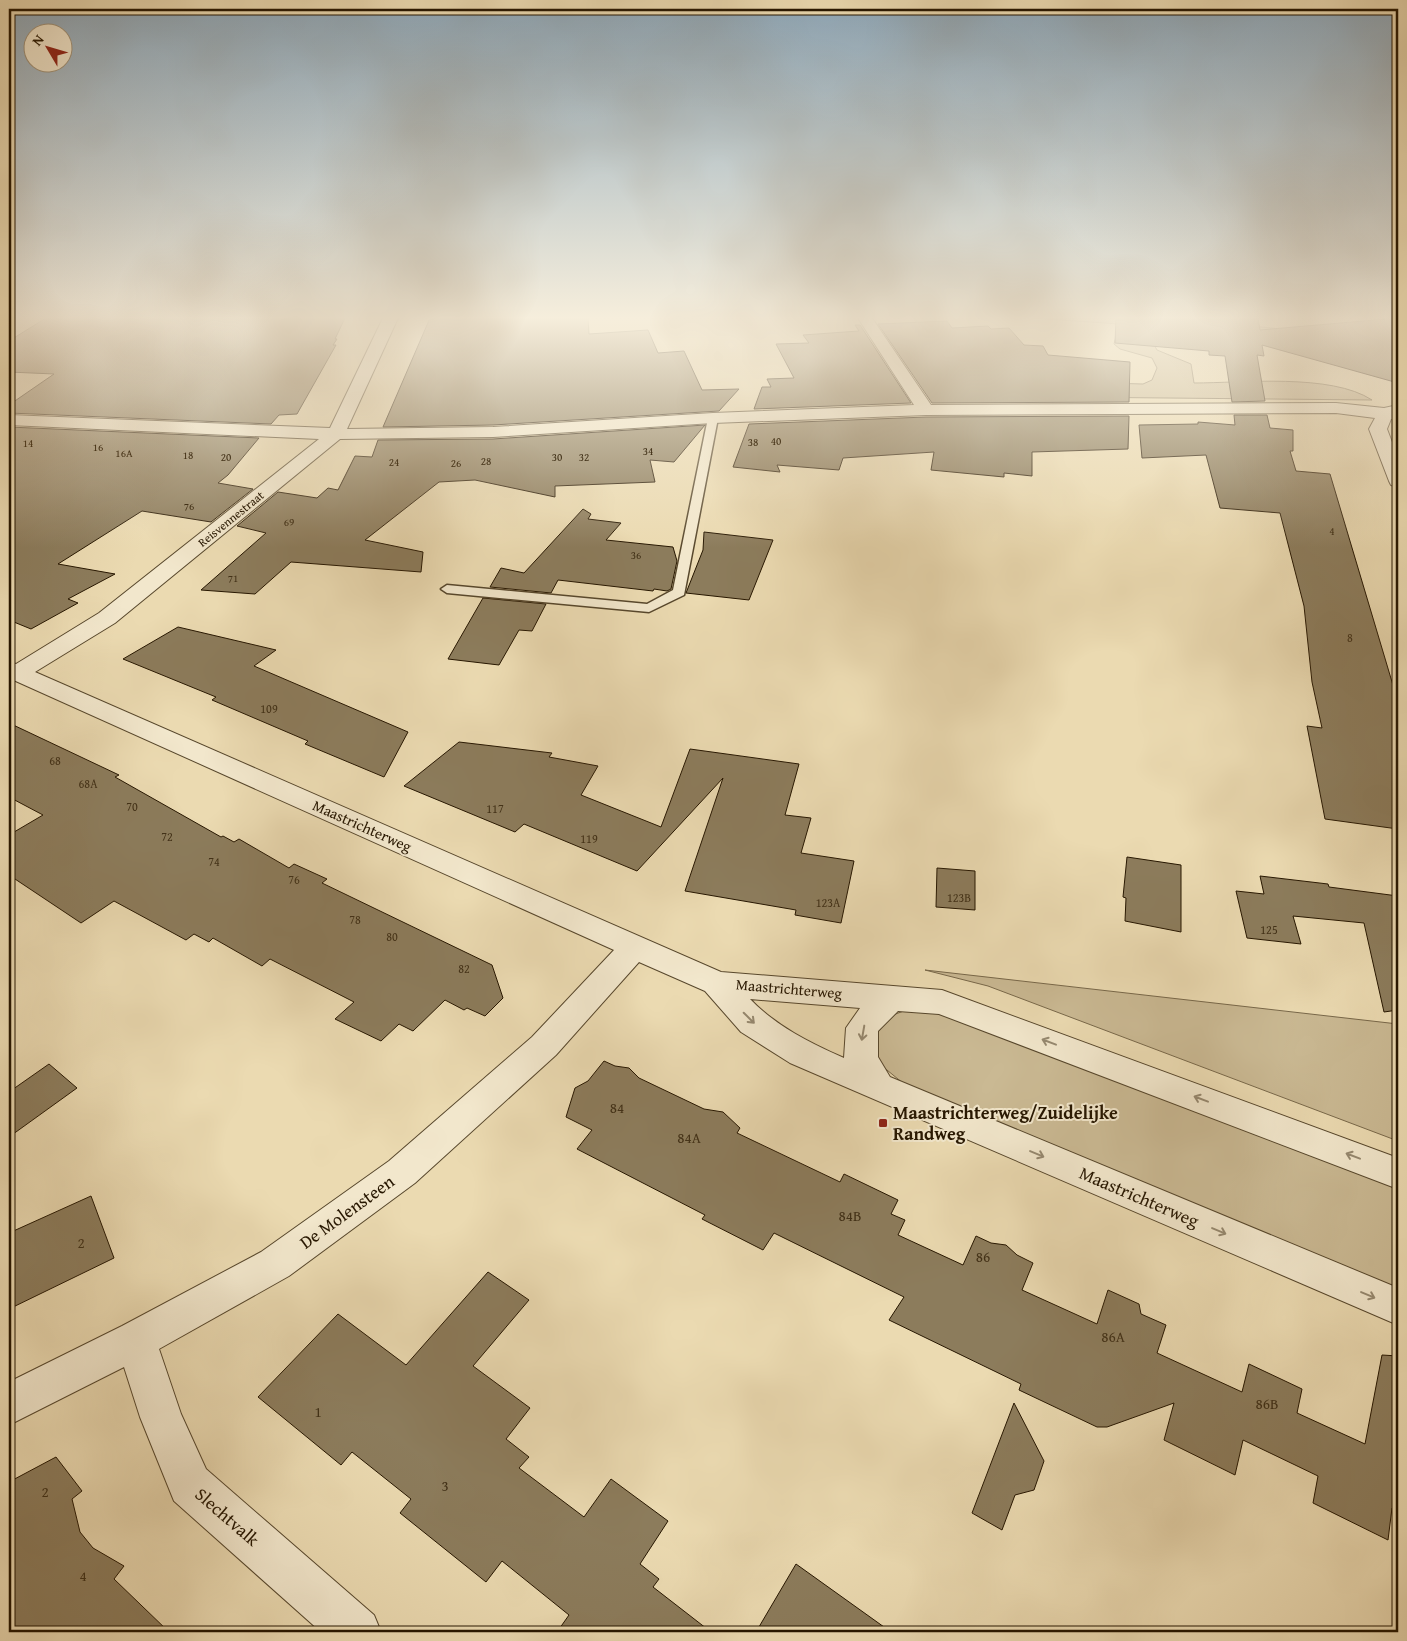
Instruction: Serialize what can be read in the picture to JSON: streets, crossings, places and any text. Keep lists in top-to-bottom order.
{
  "streets": {
    "street": [
      "Reisvennestraat",
      "Maastrichterweg",
      "De Molensteen",
      "Slechtvalk"
    ]
  },
  "crossings": [
    ["Reisvennestraat", "Maastrichterweg"],
    ["Maastrichterweg", "De Molensteen"],
    ["De Molensteen", "Slechtvalk"]
  ],
  "places": {
    "transit": ["Maastrichterweg/Zuidelijke Randweg"]
  },
  "house_numbers": [
    "40",
    "38",
    "14",
    "16",
    "34",
    "16A",
    "18",
    "20",
    "30",
    "32",
    "28",
    "24",
    "26",
    "76",
    "69",
    "4",
    "36",
    "71",
    "8",
    "109",
    "68",
    "68A",
    "70",
    "117",
    "72",
    "119",
    "74",
    "76",
    "123B",
    "123A",
    "78",
    "125",
    "80",
    "82",
    "84",
    "84A",
    "84B",
    "2",
    "86",
    "86A",
    "86B",
    "1",
    "3",
    "2",
    "4"
  ],
  "north": "top left"
}
